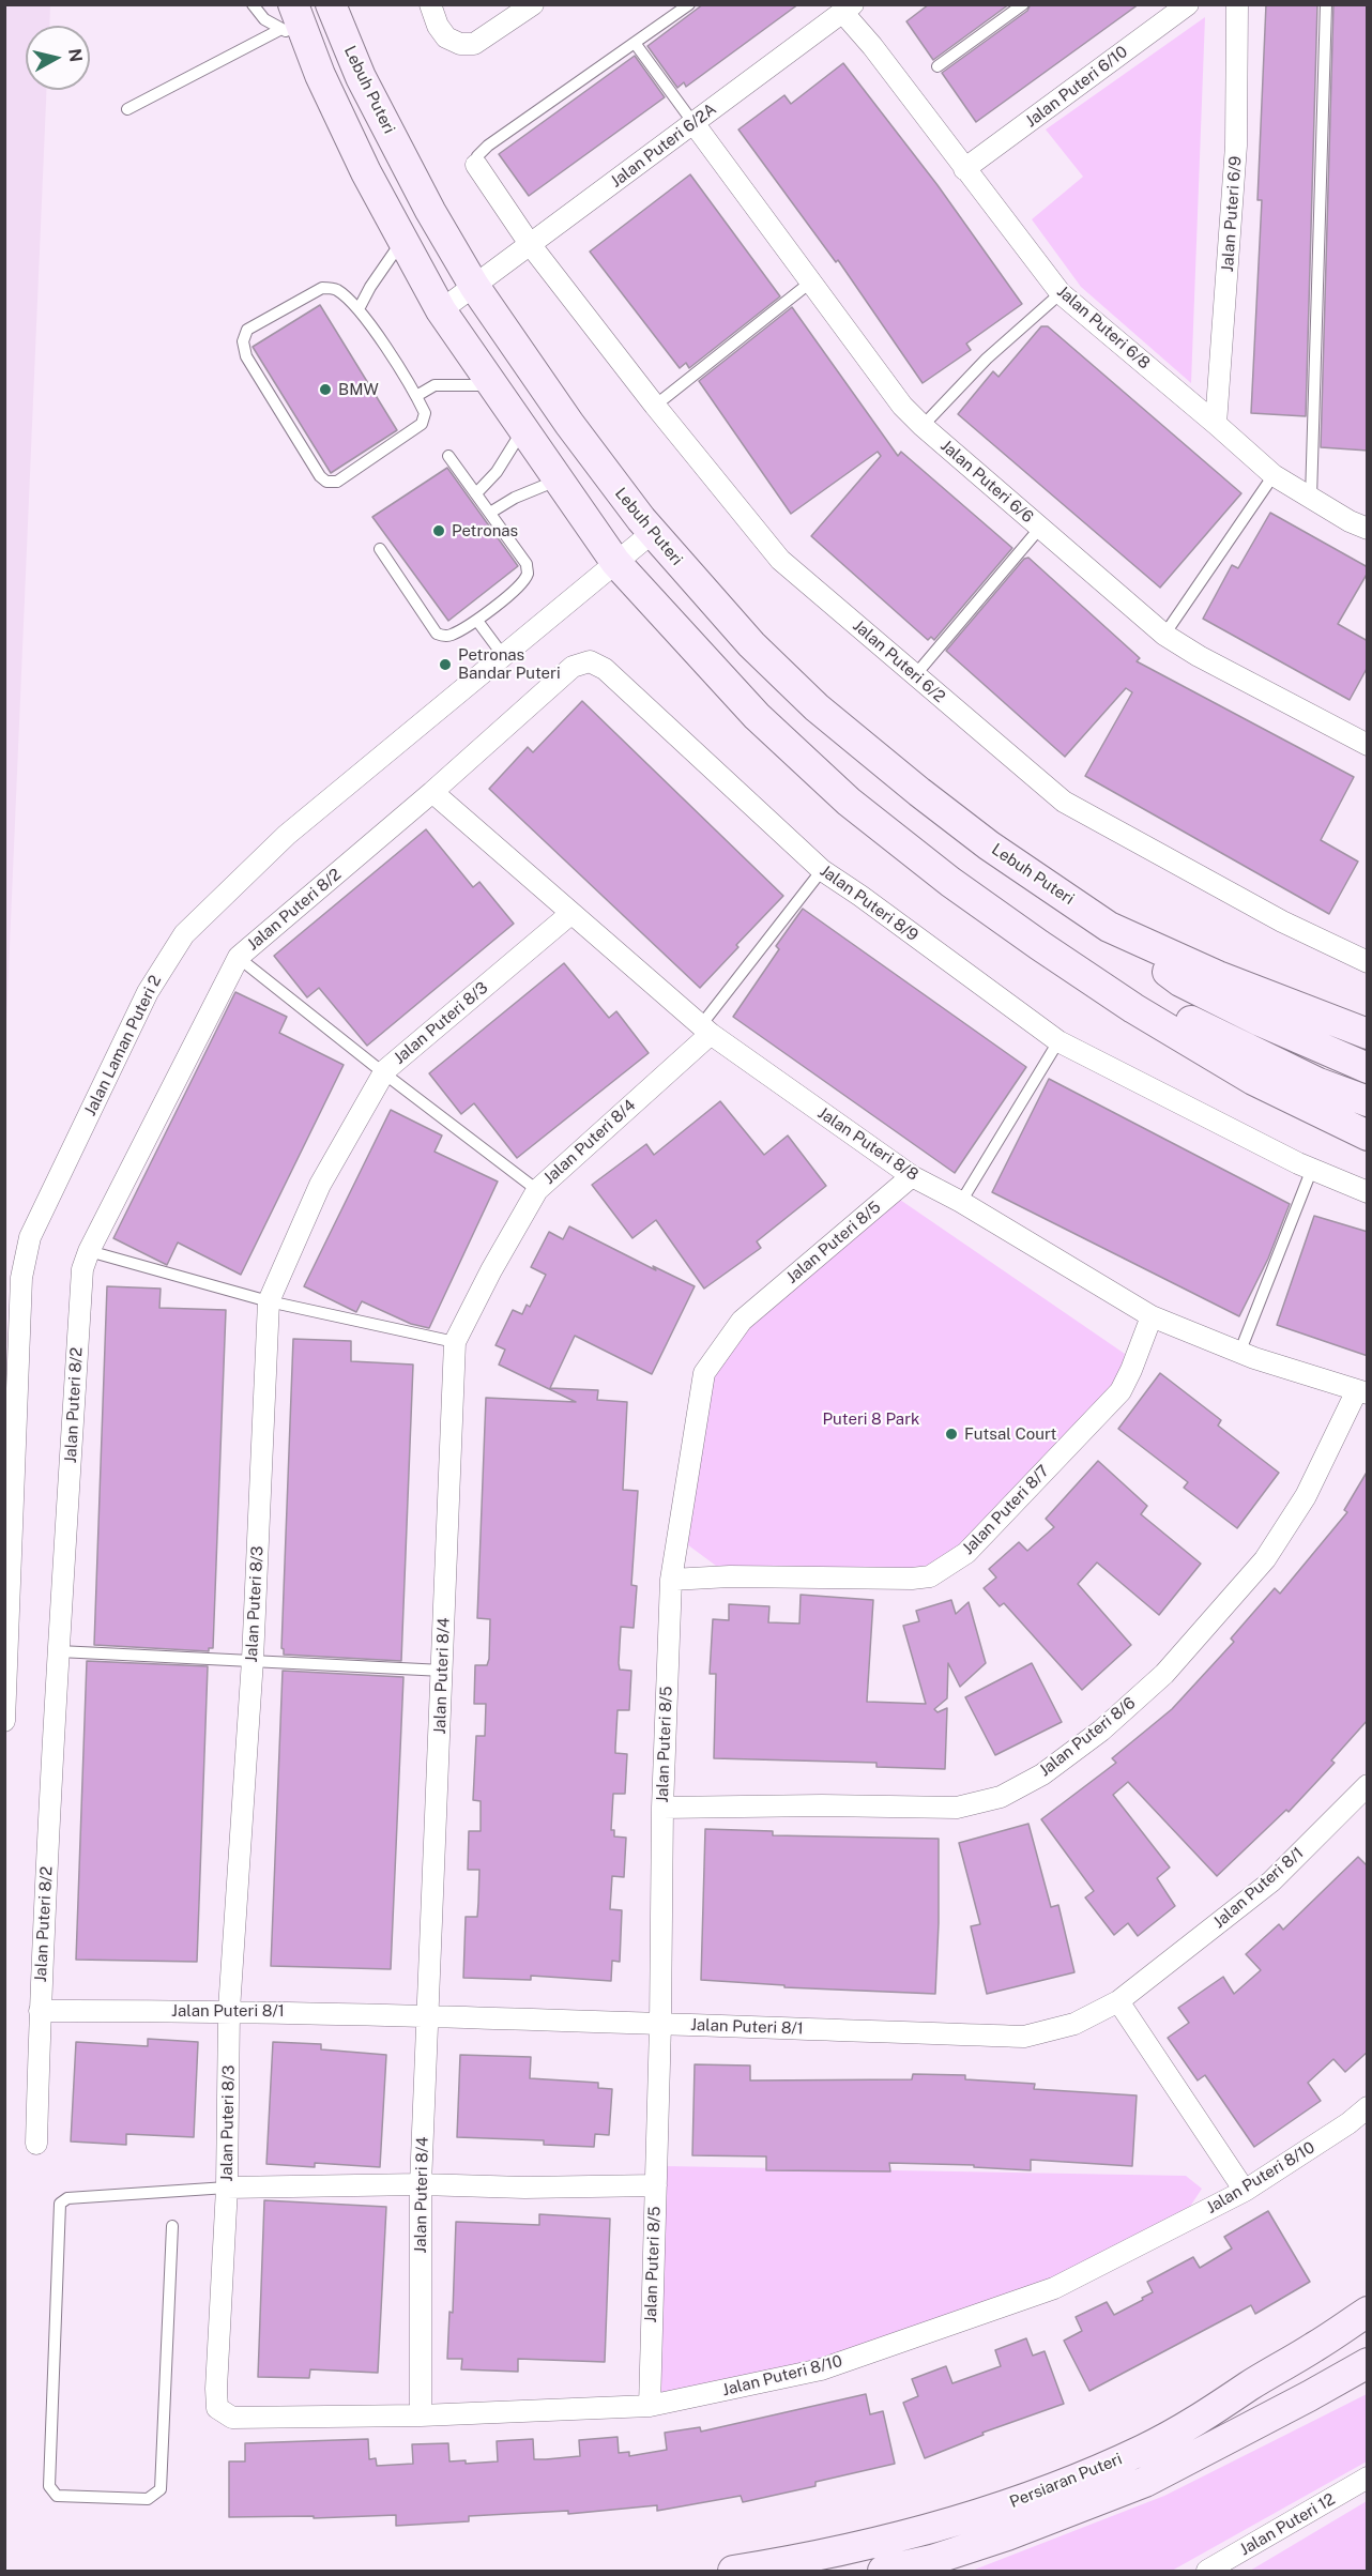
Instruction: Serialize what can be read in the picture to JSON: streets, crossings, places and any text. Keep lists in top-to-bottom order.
{
  "streets": {
    "main road": ["Lebuh Puteri", "Persiaran Puteri"],
    "street": [
      "Jalan Puteri 6/10",
      "Jalan Puteri 6/2A",
      "Jalan Puteri 6/9",
      "Jalan Puteri 6/8",
      "Jalan Puteri 6/6",
      "Jalan Puteri 6/2",
      "Jalan Puteri 8/9",
      "Jalan Puteri 8/2",
      "Jalan Puteri 8/3",
      "Jalan Laman Puteri 2",
      "Jalan Puteri 8/4",
      "Jalan Puteri 8/8",
      "Jalan Puteri 8/5",
      "Jalan Puteri 8/7",
      "Jalan Puteri 8/6",
      "Jalan Puteri 8/1",
      "Jalan Puteri 8/10",
      "Jalan Puteri 12"
    ]
  },
  "crossings": [
    ["Jalan Puteri 6/10", "Jalan Puteri 6/8"],
    ["Lebuh Puteri", "Jalan Puteri 6/2A"],
    ["Lebuh Puteri", "Jalan Laman Puteri 2"],
    ["Jalan Puteri 6/2A", "Jalan Puteri 6/8"],
    ["Jalan Puteri 6/2A", "Jalan Puteri 6/6"],
    ["Jalan Puteri 6/2A", "Jalan Puteri 6/2"],
    ["Jalan Puteri 6/9", "Jalan Puteri 6/8"],
    ["Jalan Puteri 8/9", "Jalan Puteri 8/2"],
    ["Jalan Puteri 8/9", "Jalan Puteri 8/8"],
    ["Jalan Puteri 8/2", "Jalan Puteri 8/8"],
    ["Jalan Puteri 8/2", "Jalan Puteri 8/1"],
    ["Jalan Puteri 8/3", "Jalan Puteri 8/8"],
    ["Jalan Puteri 8/3", "Jalan Puteri 8/1"],
    ["Jalan Puteri 8/3", "Jalan Puteri 8/10"],
    ["Jalan Puteri 8/4", "Jalan Puteri 8/8"],
    ["Jalan Puteri 8/4", "Jalan Puteri 8/1"],
    ["Jalan Puteri 8/4", "Jalan Puteri 8/10"],
    ["Jalan Puteri 8/8", "Jalan Puteri 8/5"],
    ["Jalan Puteri 8/8", "Jalan Puteri 8/7"],
    ["Jalan Puteri 8/8", "Jalan Puteri 8/6"],
    ["Jalan Puteri 8/5", "Jalan Puteri 8/7"],
    ["Jalan Puteri 8/5", "Jalan Puteri 8/6"],
    ["Jalan Puteri 8/5", "Jalan Puteri 8/1"],
    ["Jalan Puteri 8/5", "Jalan Puteri 8/10"]
  ],
  "parks": ["Puteri 8 Park"],
  "places": [
    "BMW",
    "Petronas",
    "Petronas Bandar Puteri",
    "Futsal Court"
  ],
  "north": "right"
}
